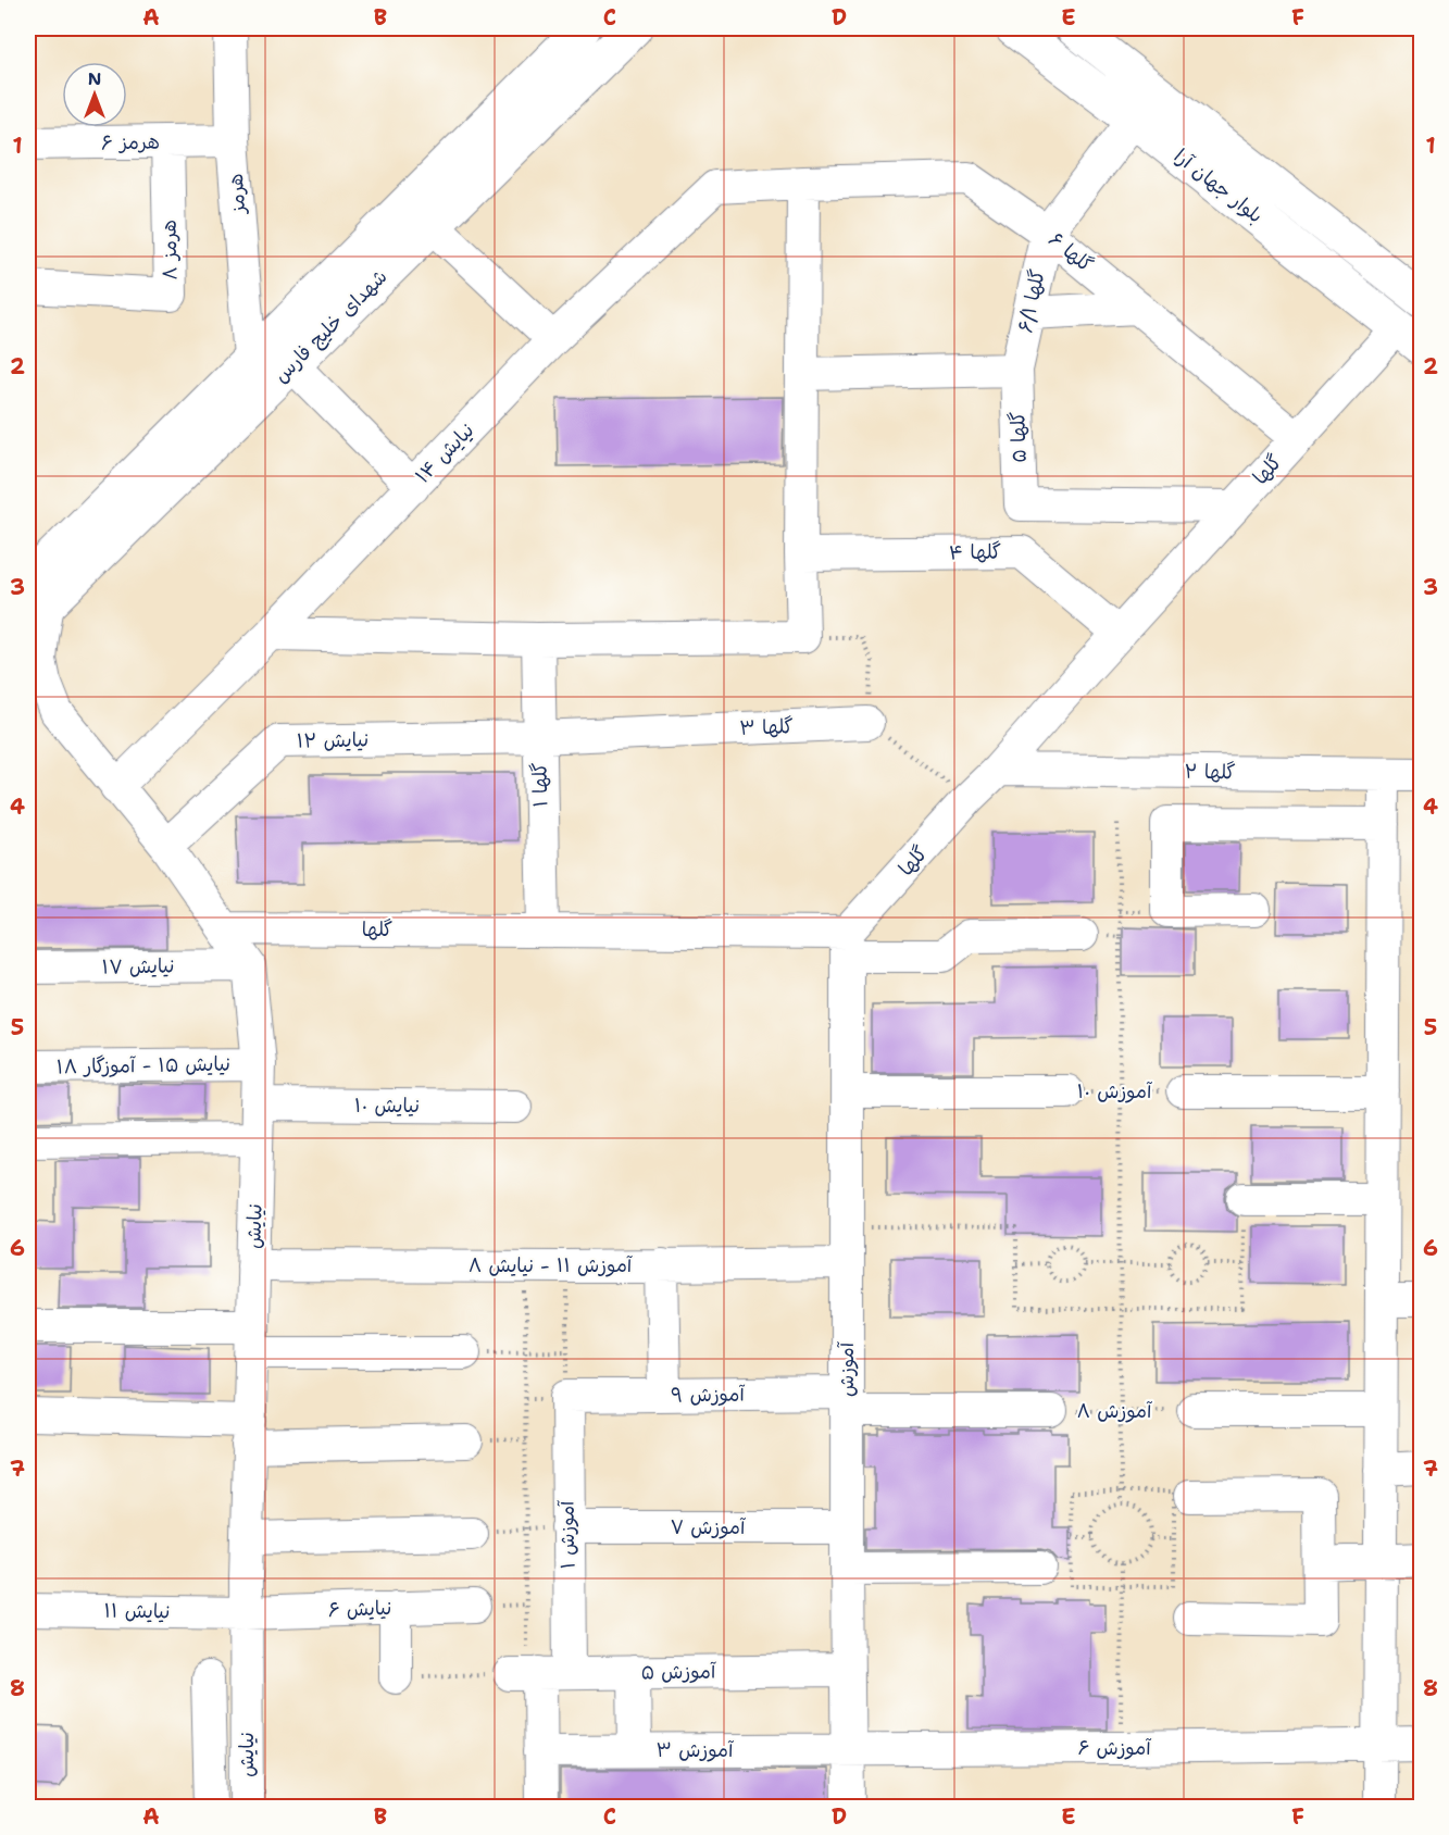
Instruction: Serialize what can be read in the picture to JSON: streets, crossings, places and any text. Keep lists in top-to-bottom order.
{
  "streets": {
    "main road": ["بلوار جهان آرا", "شهدای خلیج فارس"],
    "street": [
      "هرمز ۶",
      "هرمز",
      "هرمز ۸",
      "گلها ۶",
      "گلها ۶/۱",
      "گلها ۵",
      "نیایش ۱۴",
      "گلها",
      "گلها ۴",
      "گلها ۳",
      "نیایش ۱۲",
      "گلها ۲",
      "گلها ۱",
      "نیایش ۱۷",
      "نیایش ۱۵ - آموزگار ۱۸",
      "آموزش ۱۰",
      "نیایش ۱۰",
      "نیایش",
      "آموزش ۱۱ - نیایش ۸",
      "آموزش",
      "آموزش ۹",
      "آموزش ۸",
      "آموزش ۷",
      "آموزش ۱",
      "نیایش ۶",
      "نیایش ۱۱",
      "آموزش ۵",
      "آموزش ۶",
      "آموزش ۳"
    ]
  },
  "crossings": [
    ["هرمز ۶", "هرمز"],
    ["هرمز ۶", "هرمز ۸"],
    ["بلوار جهان آرا", "گلها"],
    ["هرمز", "شهدای خلیج فارس"],
    ["گلها ۶", "گلها ۶/۱"],
    ["گلها ۶", "نیایش ۱۴"],
    ["گلها ۶", "گلها"],
    ["گلها ۶/۱", "گلها ۵"],
    ["شهدای خلیج فارس", "نیایش"],
    ["گلها ۵", "گلها ۴"],
    ["نیایش ۱۴", "نیایش"],
    ["گلها", "گلها ۴"],
    ["گلها", "گلها ۲"],
    ["گلها", "گلها ۱"],
    ["گلها", "نیایش"],
    ["گلها", "آموزش"],
    ["گلها ۳", "نیایش ۱۲"],
    ["گلها ۳", "گلها ۱"],
    ["نیایش ۱۲", "گلها ۱"],
    ["نیایش ۱۲", "نیایش"],
    ["نیایش ۱۷", "نیایش"],
    ["نیایش ۱۵ - آموزگار ۱۸", "نیایش"],
    ["آموزش ۱۰", "آموزش"],
    ["نیایش ۱۰", "نیایش"],
    ["نیایش", "آموزش ۱۱ - نیایش ۸"],
    ["نیایش", "نیایش ۶"],
    ["نیایش", "نیایش ۱۱"],
    ["آموزش ۱۱ - نیایش ۸", "آموزش"],
    ["آموزش", "آموزش ۹"],
    ["آموزش", "آموزش ۸"],
    ["آموزش", "آموزش ۷"],
    ["آموزش", "آموزش ۵"],
    ["آموزش", "آموزش ۶"],
    ["آموزش", "آموزش ۳"],
    ["آموزش ۹", "آموزش ۸"],
    ["آموزش ۹", "آموزش ۱"],
    ["آموزش ۷", "آموزش ۱"],
    ["آموزش ۱", "آموزش ۵"],
    ["آموزش ۱", "آموزش ۳"],
    ["نیایش ۶", "نیایش ۱۱"],
    ["آموزش ۶", "آموزش ۳"]
  ],
  "north": "top",
  "grid": {
    "columns": [
      "A",
      "B",
      "C",
      "D",
      "E",
      "F"
    ],
    "rows": [
      "1",
      "2",
      "3",
      "4",
      "5",
      "6",
      "7",
      "8"
    ]
  }
}
